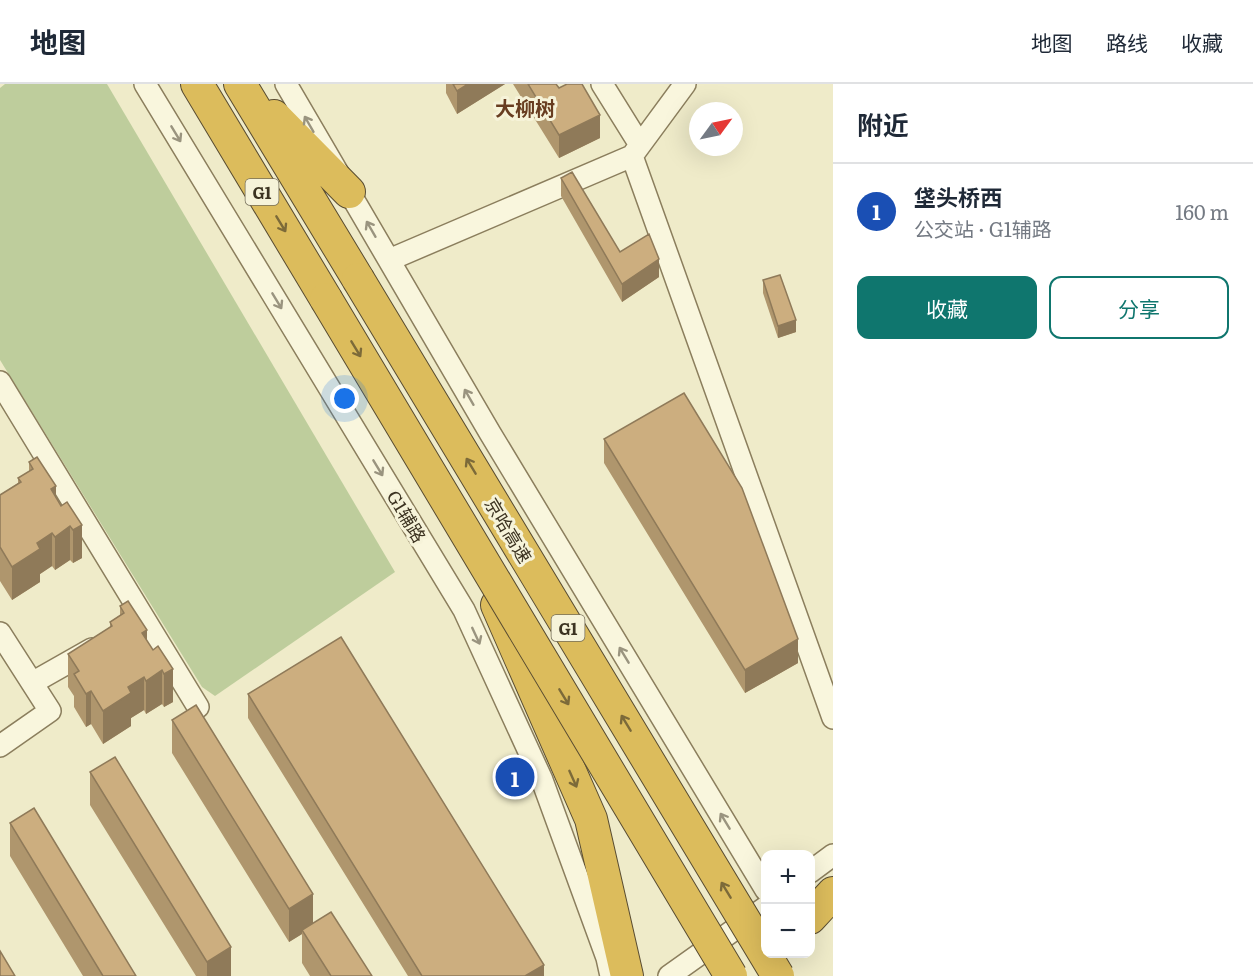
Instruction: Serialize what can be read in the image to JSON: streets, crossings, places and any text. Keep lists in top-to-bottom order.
{
  "streets": {
    "highway": ["G1", "京哈高速"],
    "street": ["G1辅路"]
  },
  "districts": ["大柳树"],
  "north": "top right",
  "page": {
    "header": "地图",
    "nav": ["地图", "路线", "收藏"],
    "heading": "附近",
    "list": [
      {
        "mark": "1",
        "name": "垡头桥西",
        "note": "公交站 · G1辅路",
        "value": "160 m"
      }
    ],
    "buttons": ["收藏", "分享"],
    "pins": "1",
    "map_buttons": ["+", "−"]
  }
}
